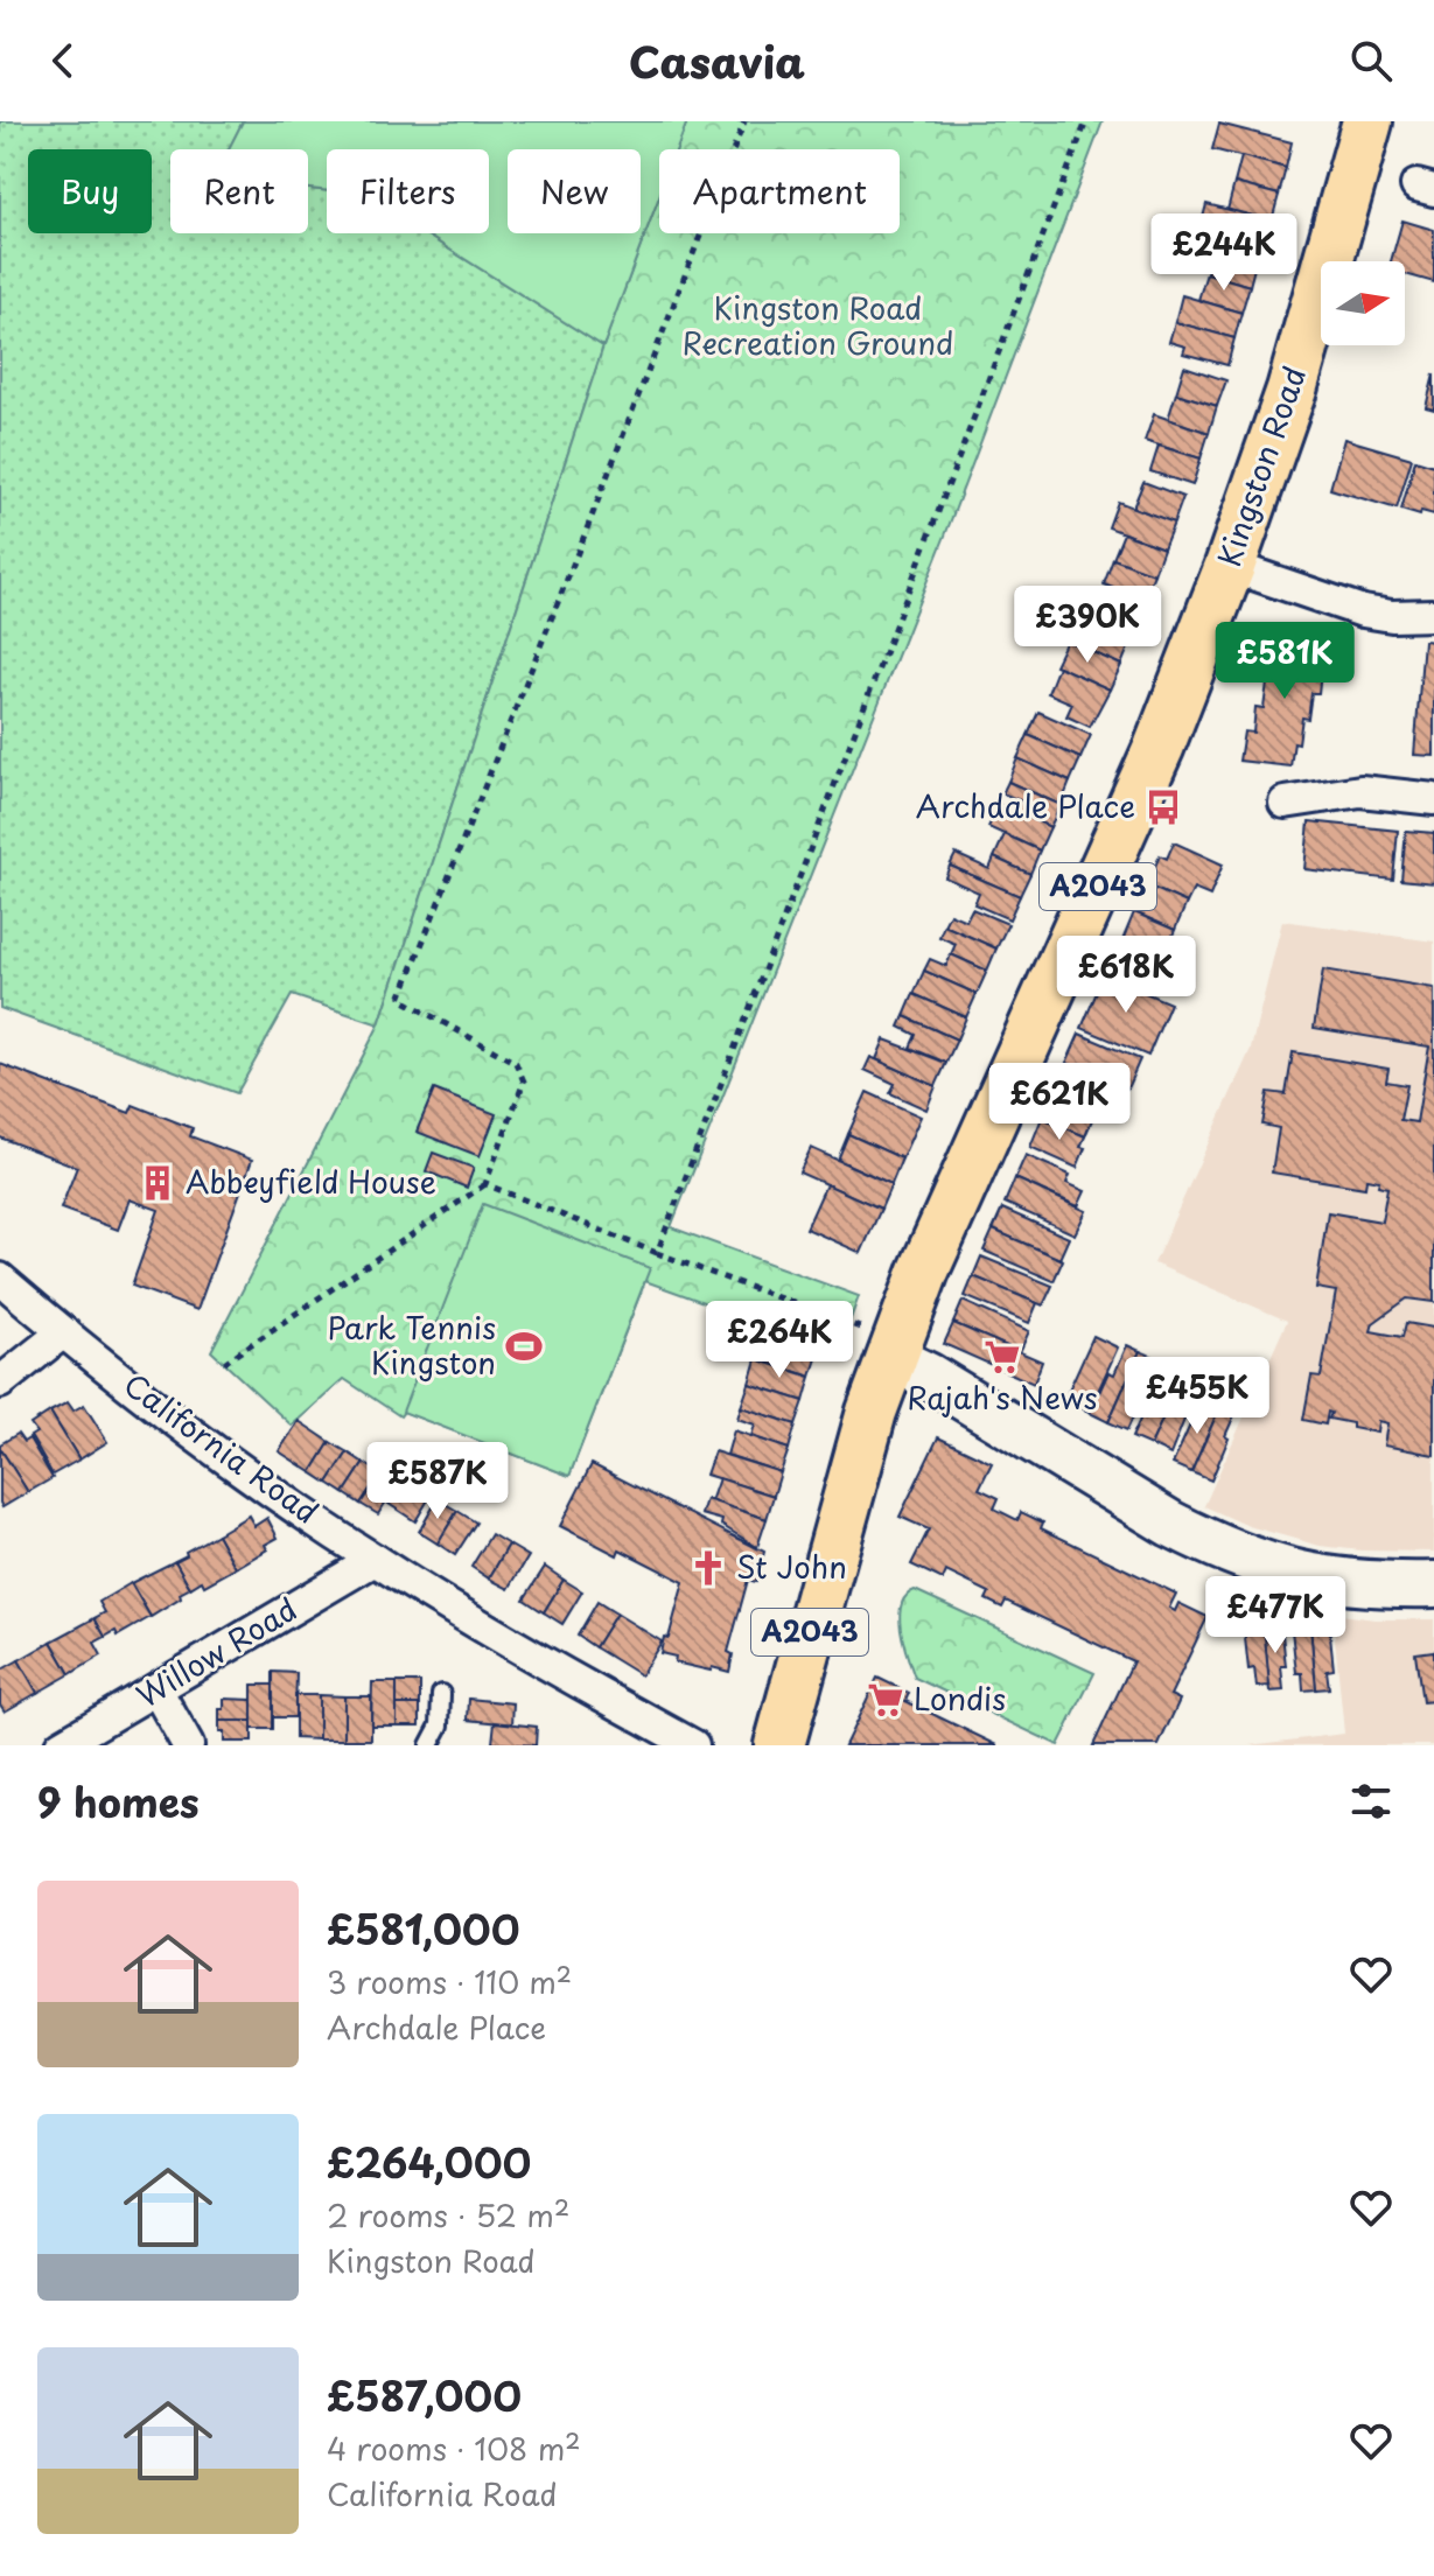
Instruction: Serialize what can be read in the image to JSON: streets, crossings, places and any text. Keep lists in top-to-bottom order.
{
  "streets": {
    "main road": ["Kingston Road", "A2043"],
    "street": ["California Road", "Willow Road"]
  },
  "crossings": [
    ["California Road", "Willow Road"]
  ],
  "parks": ["Kingston Road Recreation Ground"],
  "places": {
    "bus stop": ["Archdale Place"],
    "building": ["Abbeyfield House"],
    "sports": ["Park Tennis Kingston"],
    "supermarket": ["Rajah's News", "Londis"],
    "church": ["St John"]
  },
  "north": "right",
  "page": {
    "header": "Casavia",
    "chip": [
      "Buy",
      "Rent",
      "Filters",
      "New",
      "Apartment"
    ],
    "price": [
      "£244K",
      "£390K",
      "£581K",
      "£618K",
      "£621K",
      "£264K",
      "£455K",
      "£587K",
      "£477K"
    ],
    "heading": "9 homes",
    "list": [
      {
        "name": "£581,000",
        "note": "3 rooms · 110 m² · Archdale Place"
      },
      {
        "name": "£264,000",
        "note": "2 rooms · 52 m² · Kingston Road"
      },
      {
        "name": "£587,000",
        "note": "4 rooms · 108 m² · California Road"
      }
    ]
  }
}
